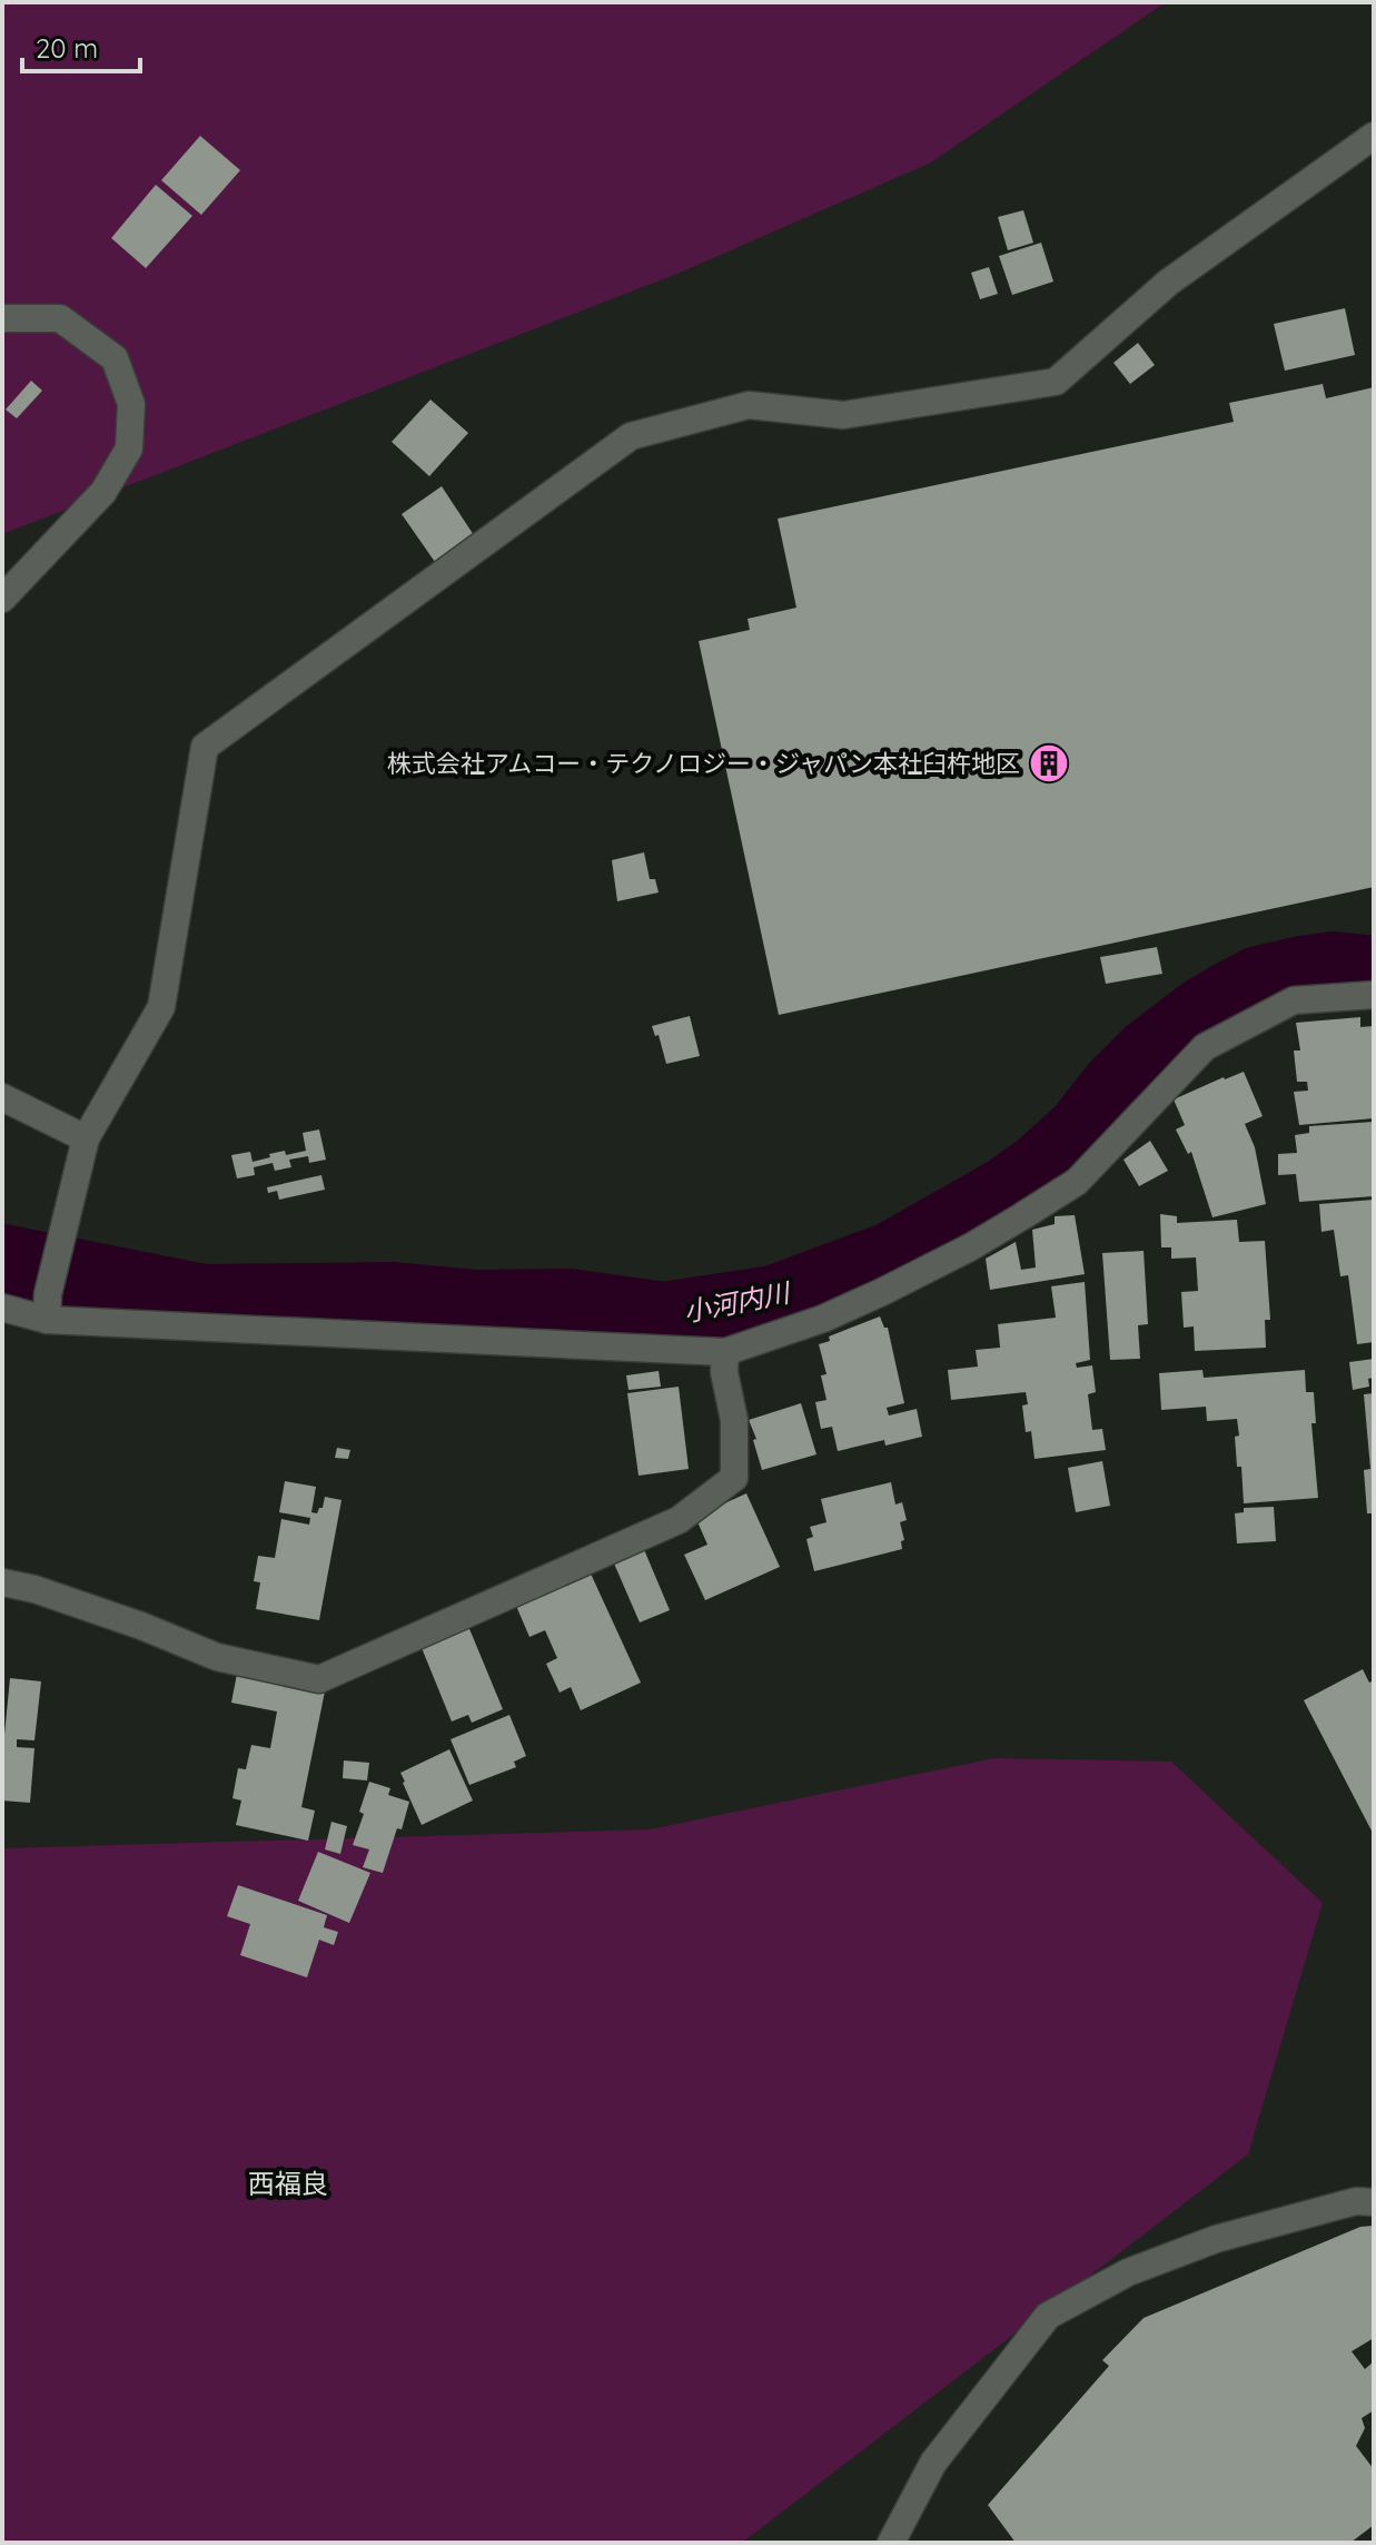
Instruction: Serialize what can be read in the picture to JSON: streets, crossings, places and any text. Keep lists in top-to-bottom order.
{
  "districts": ["西福良"],
  "water": ["小河内川"],
  "places": {
    "building": ["株式会社アムコー・テクノロジー・ジャパン本社臼杵地区"]
  },
  "scale_bar": "20 m"
}
